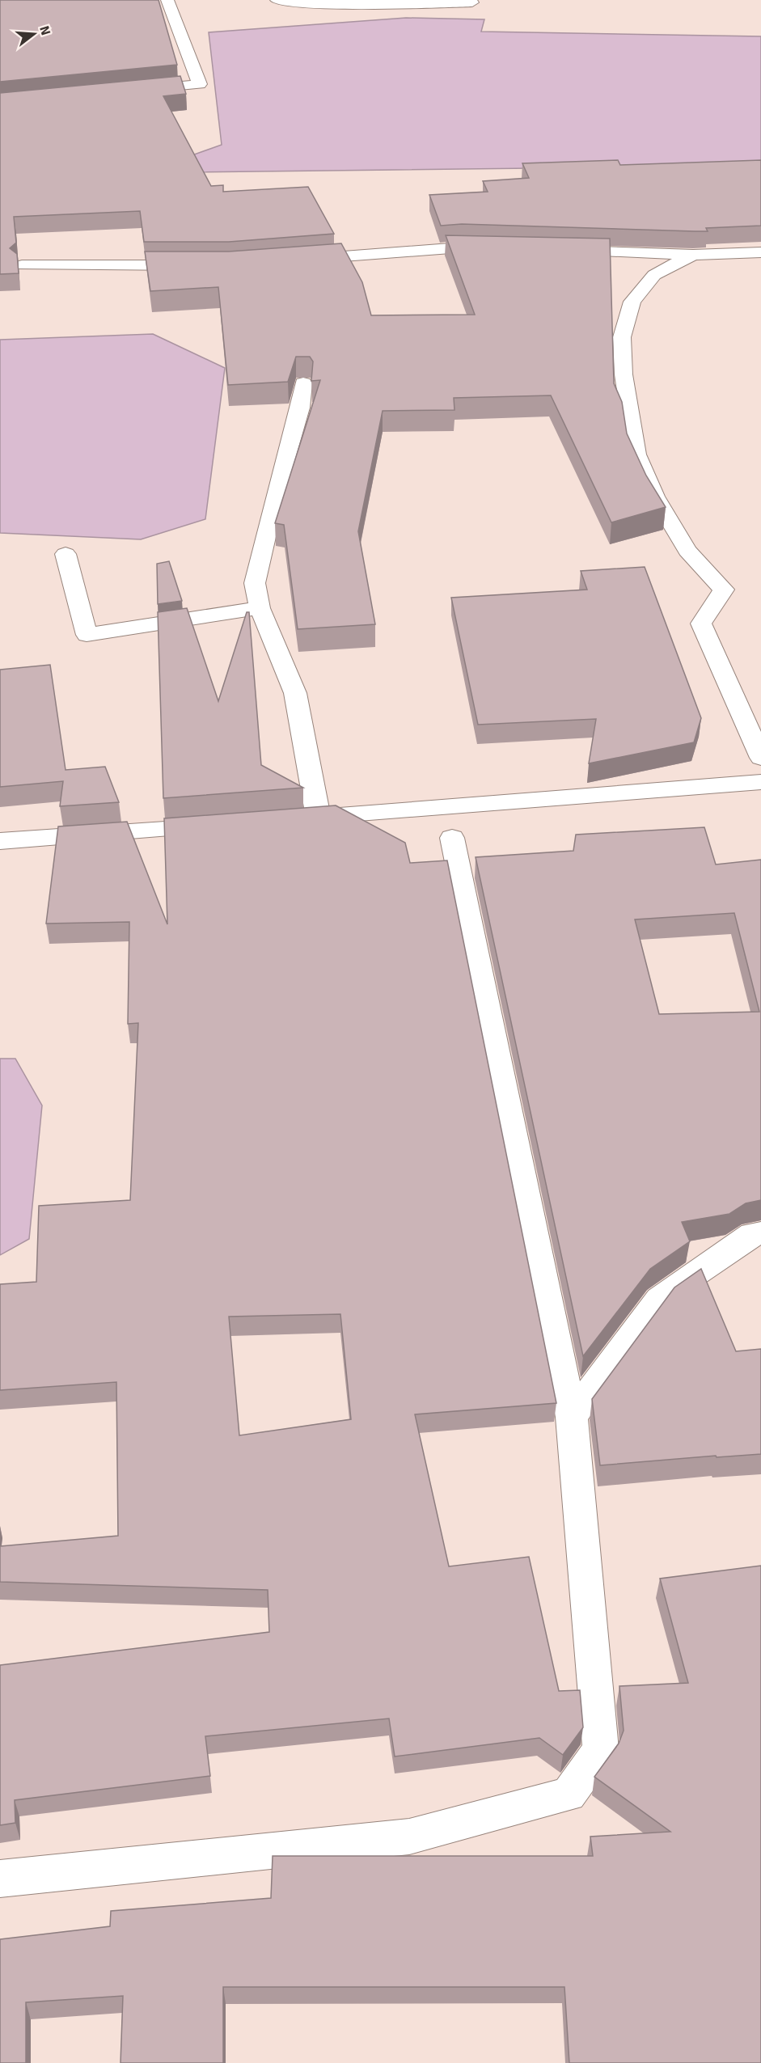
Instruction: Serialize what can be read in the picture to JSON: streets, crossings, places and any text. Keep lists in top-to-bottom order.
{
  "north": "right"
}
